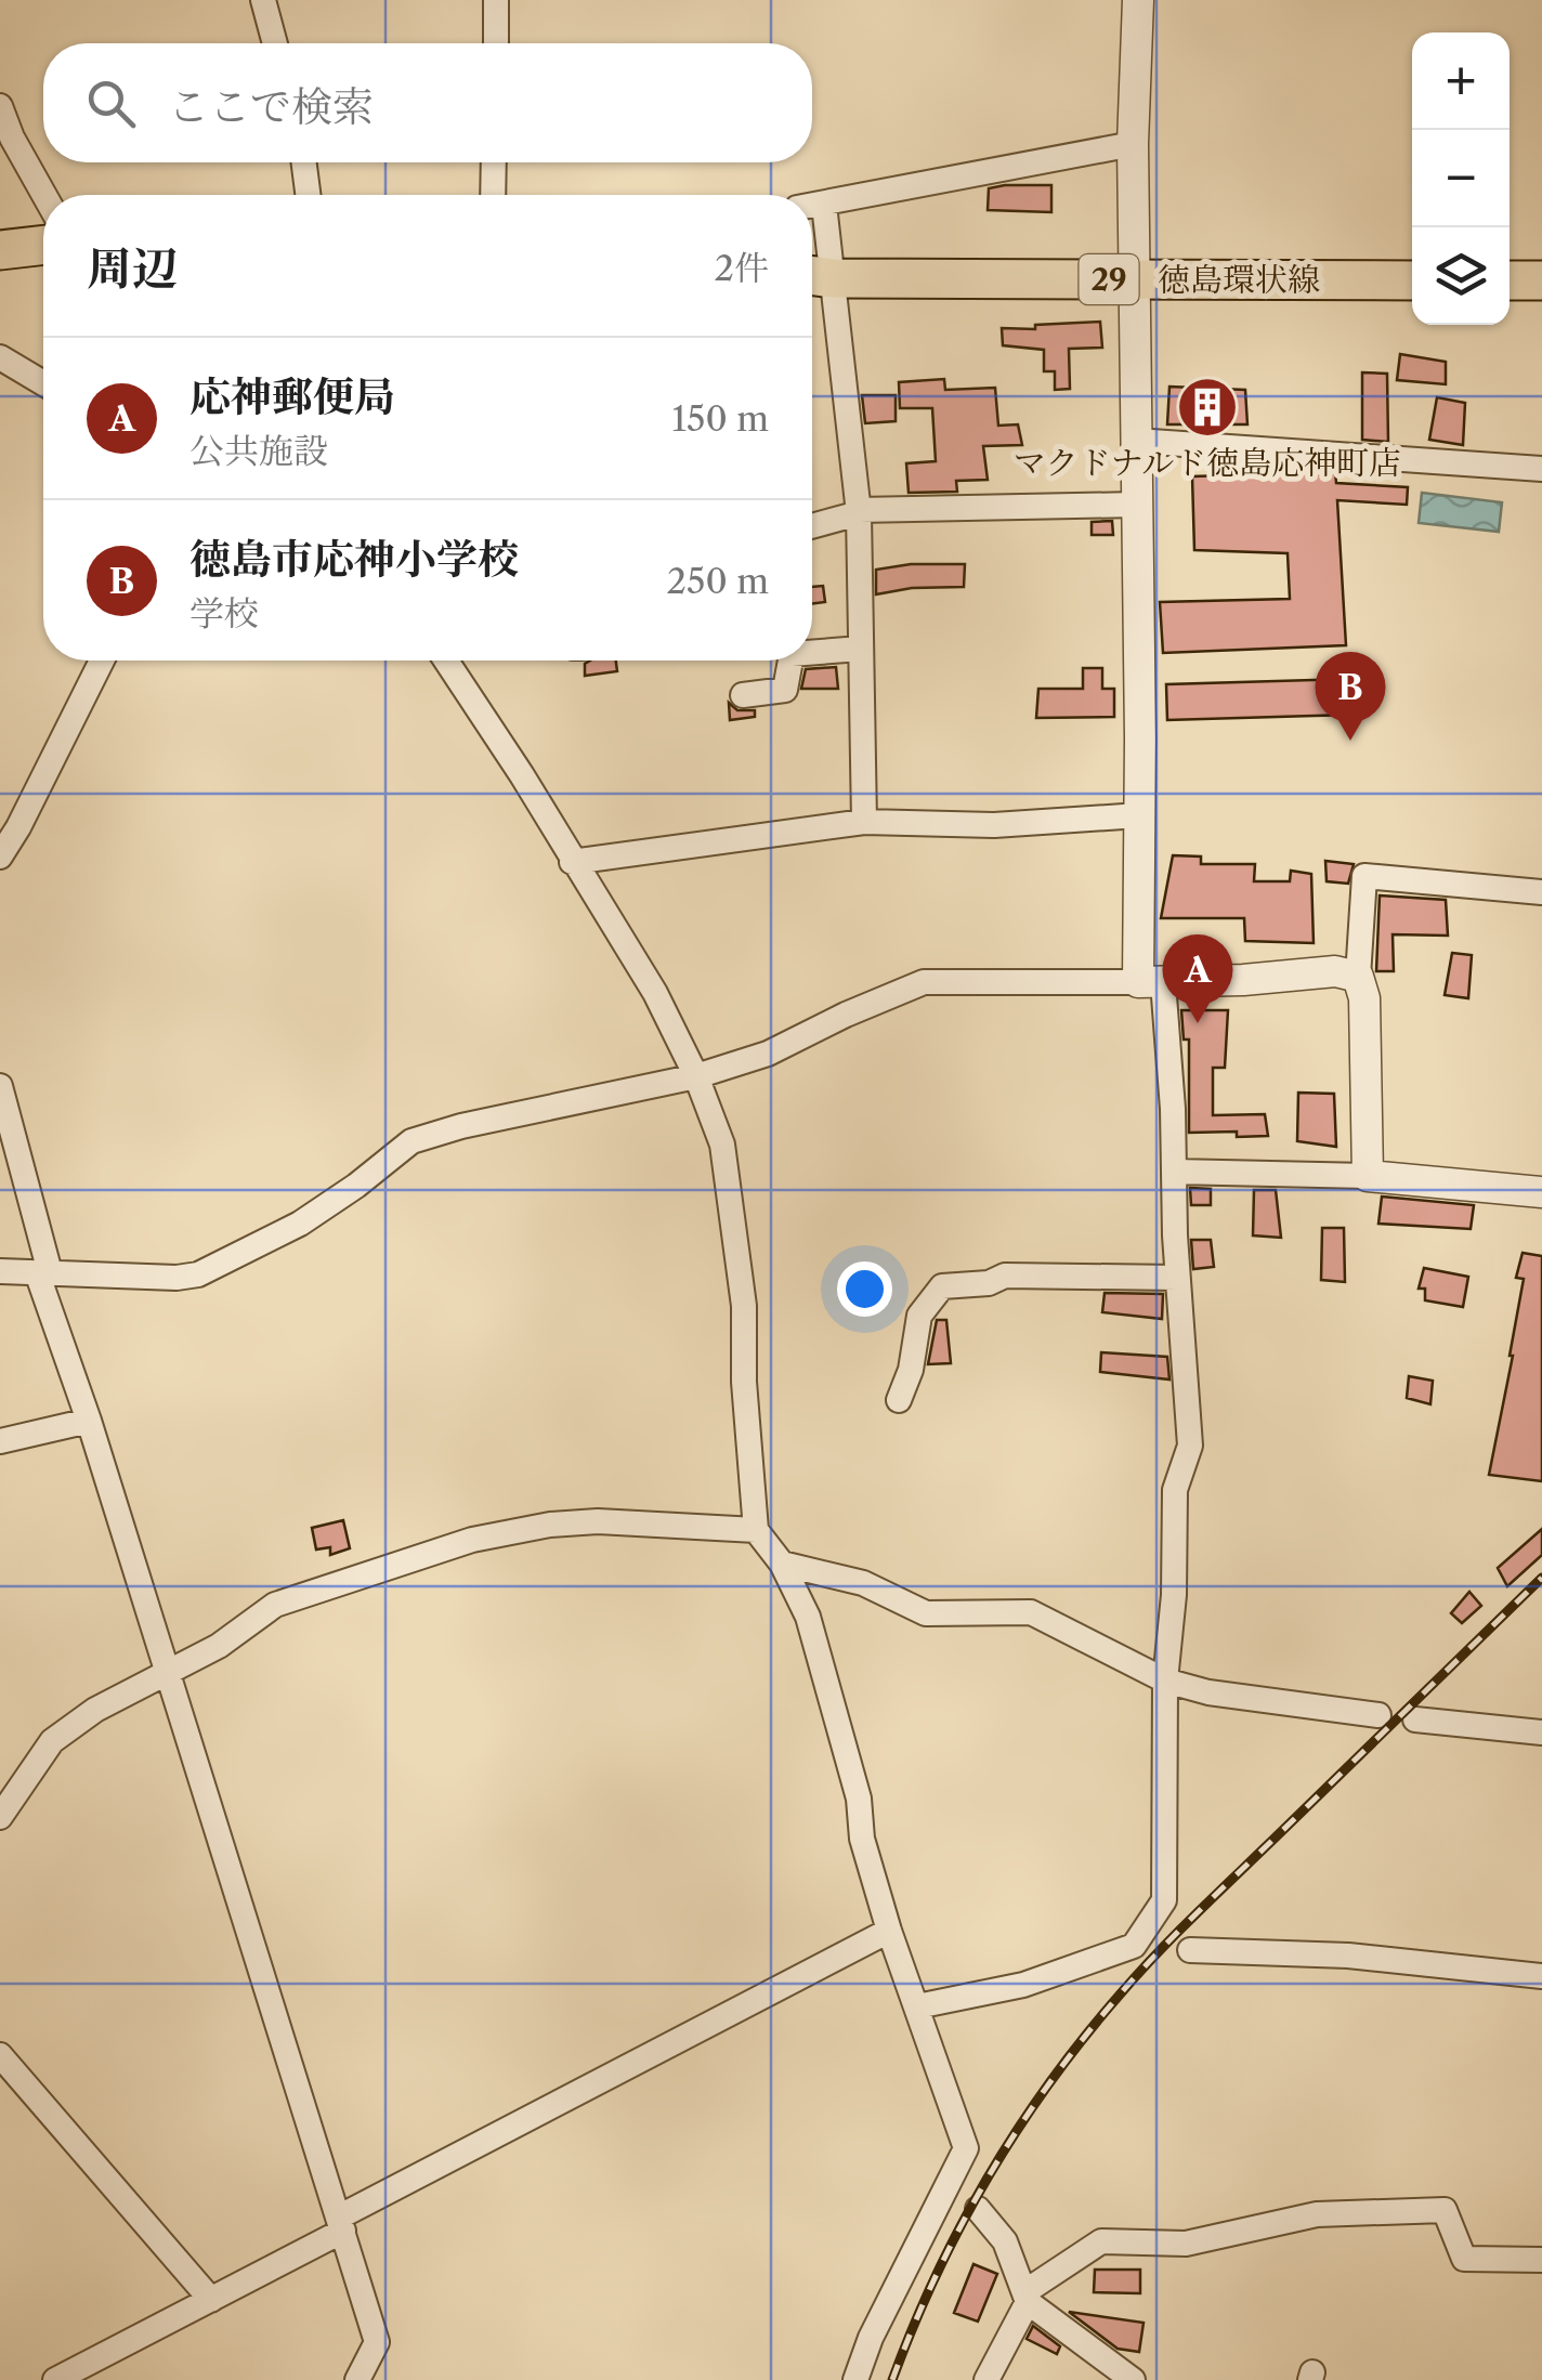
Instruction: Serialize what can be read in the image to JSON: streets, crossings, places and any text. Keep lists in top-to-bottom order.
{
  "streets": {
    "main road": ["29", "徳島環状線"]
  },
  "places": {
    "building": ["マクドナルド徳島応神町店"]
  },
  "page": {
    "map_buttons": ["+", "−"],
    "search": "ここで検索",
    "heading": ["周辺", "2件"],
    "list": [
      {
        "mark": "A",
        "name": "応神郵便局",
        "note": "公共施設",
        "value": "150 m"
      },
      {
        "mark": "B",
        "name": "徳島市応神小学校",
        "note": "学校",
        "value": "250 m"
      }
    ],
    "pins": ["B", "A"]
  }
}
